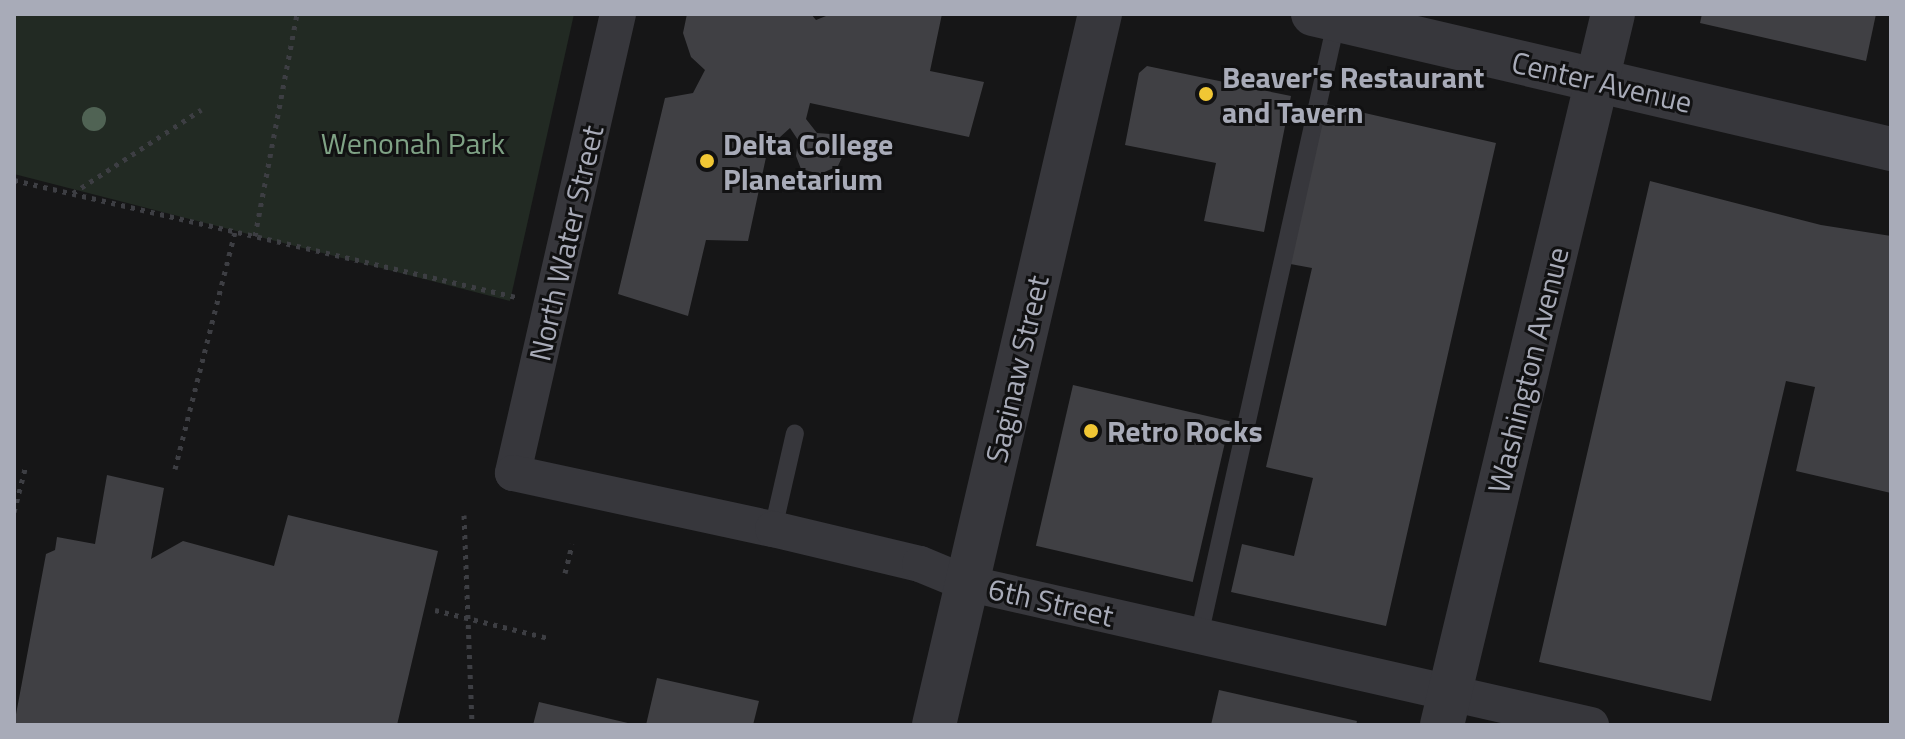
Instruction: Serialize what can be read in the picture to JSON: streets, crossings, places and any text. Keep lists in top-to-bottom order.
{
  "streets": {
    "street": [
      "Center Avenue",
      "North Water Street",
      "Saginaw Street",
      "Washington Avenue",
      "6th Street"
    ]
  },
  "crossings": [
    ["Center Avenue", "Washington Avenue"],
    ["North Water Street", "6th Street"],
    ["Saginaw Street", "6th Street"],
    ["Washington Avenue", "6th Street"]
  ],
  "parks": ["Wenonah Park"],
  "places": ["Beaver's Restaurant and Tavern", "Delta College Planetarium", "Retro Rocks"]
}
